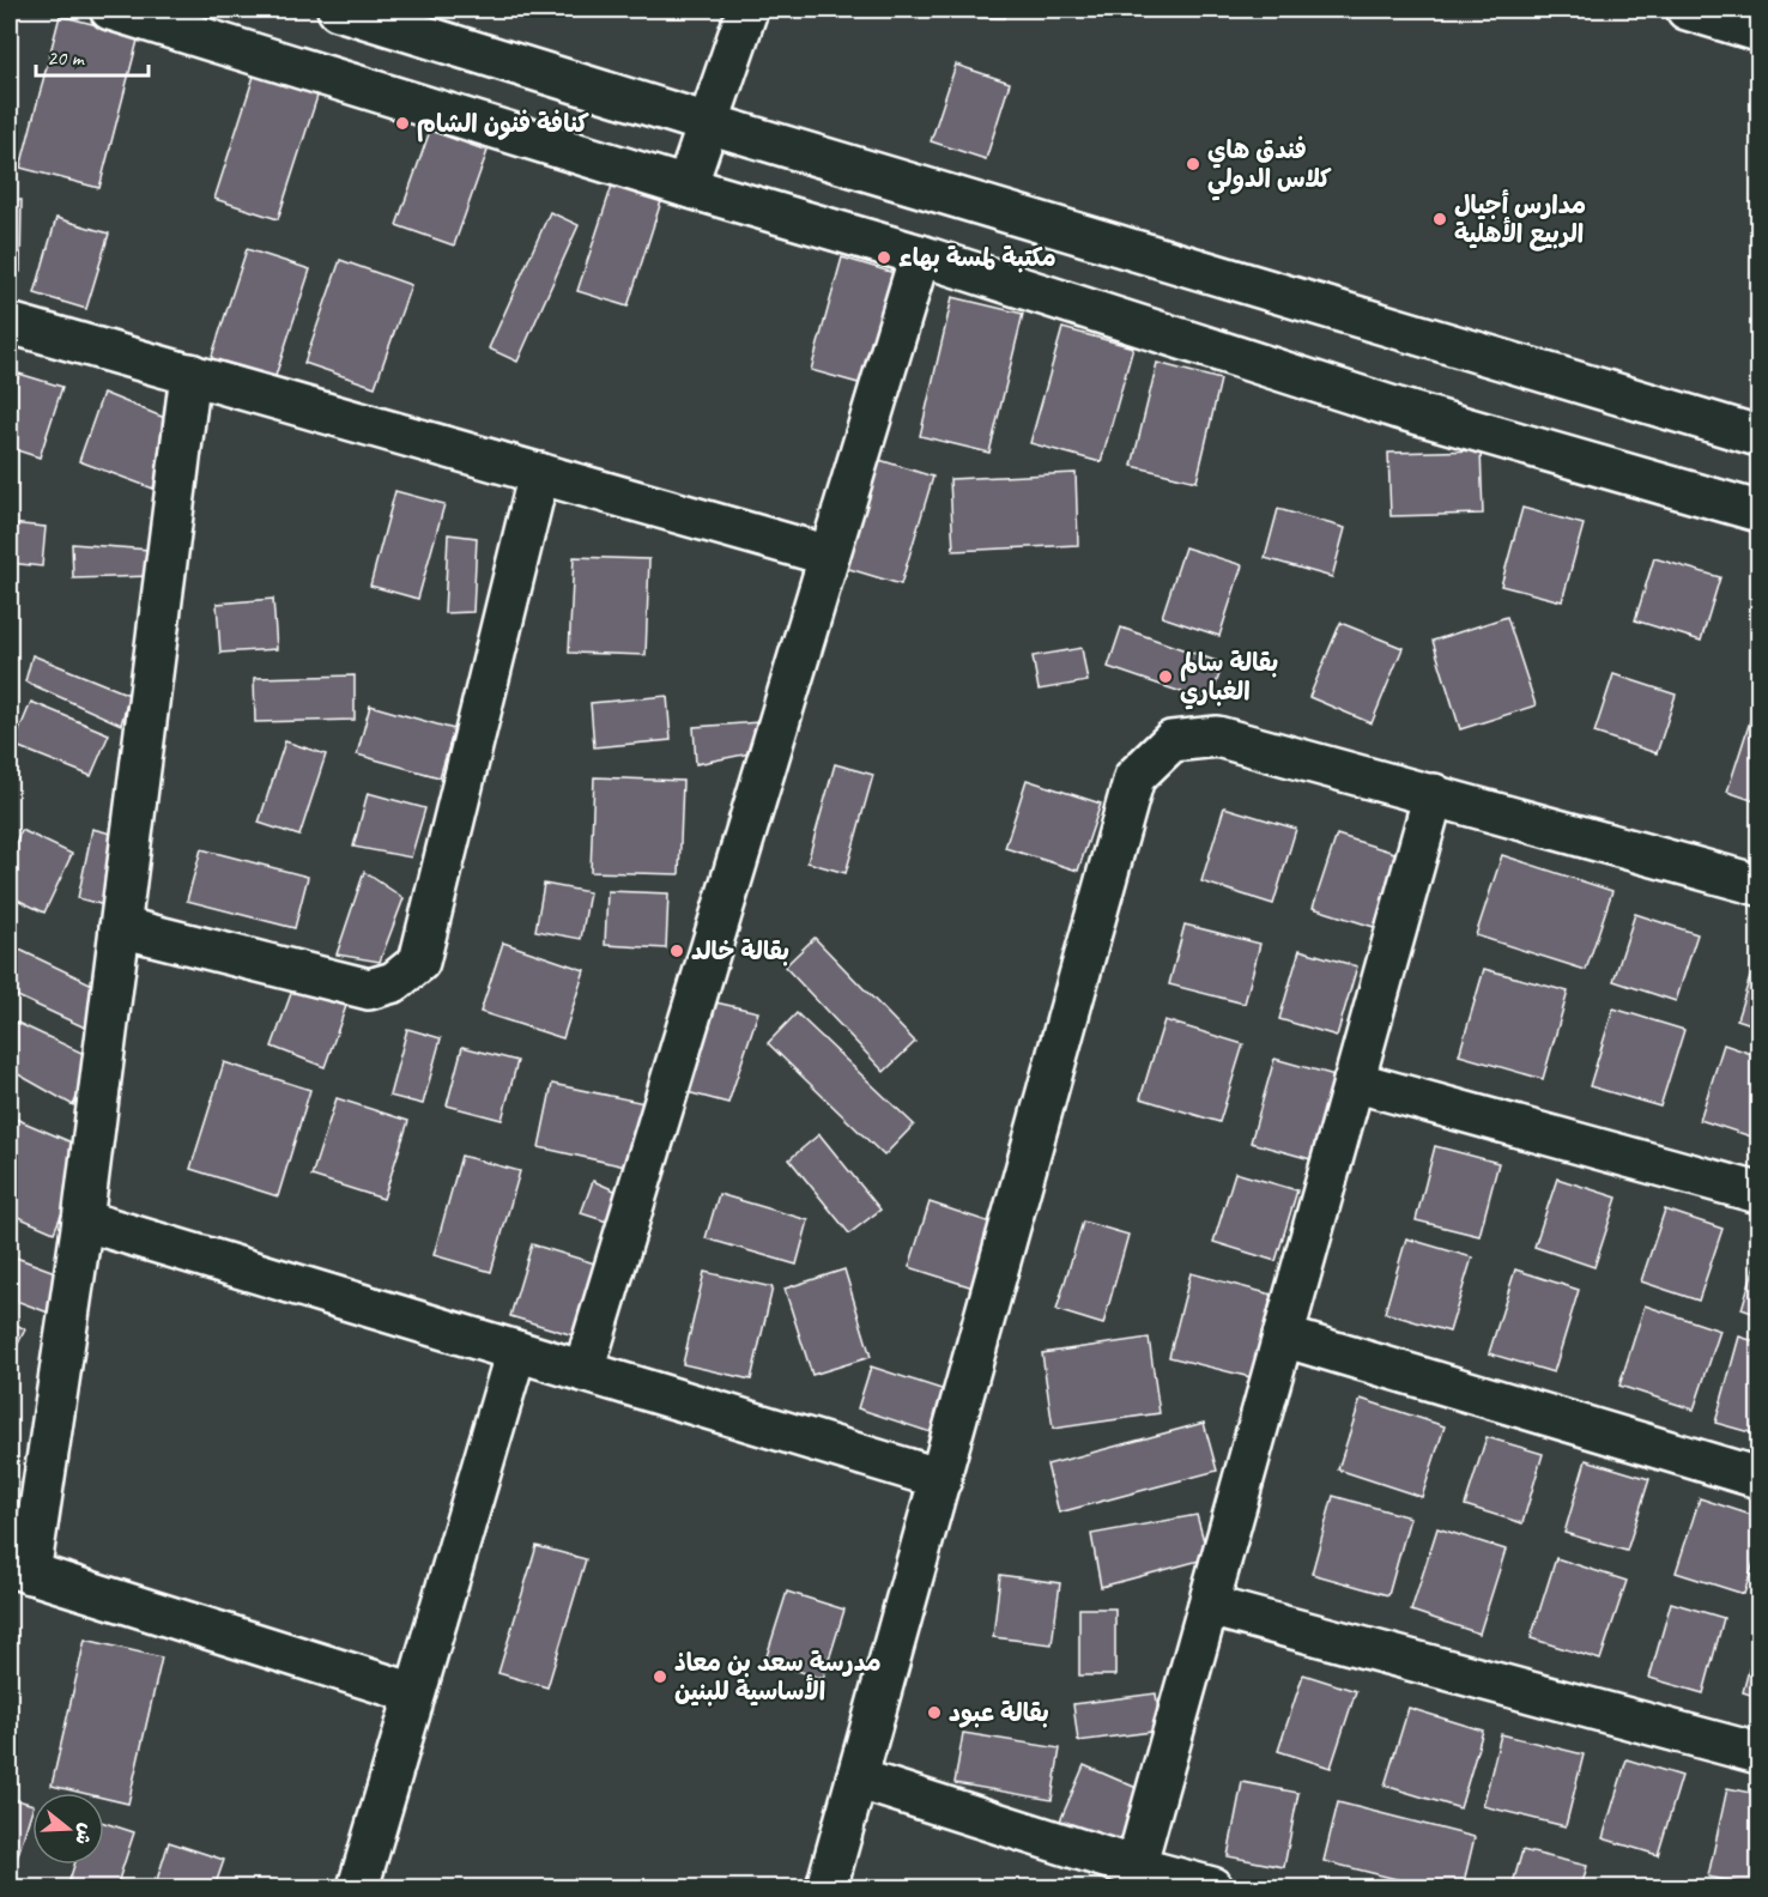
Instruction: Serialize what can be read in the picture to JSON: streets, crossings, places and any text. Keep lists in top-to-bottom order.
{
  "places": [
    "كنافة فنون الشام",
    "فندق هاي كلاس الدولي",
    "مدارس أجيال الربيع الأهلية",
    "مكتبة لمسة بهاء",
    "بقالة سالم الغباري",
    "بقالة خالد",
    "مدرسة سعد بن معاذ الأساسية للبنين",
    "بقالة عبود"
  ],
  "scale_bar": "20 m",
  "north": "right"
}
